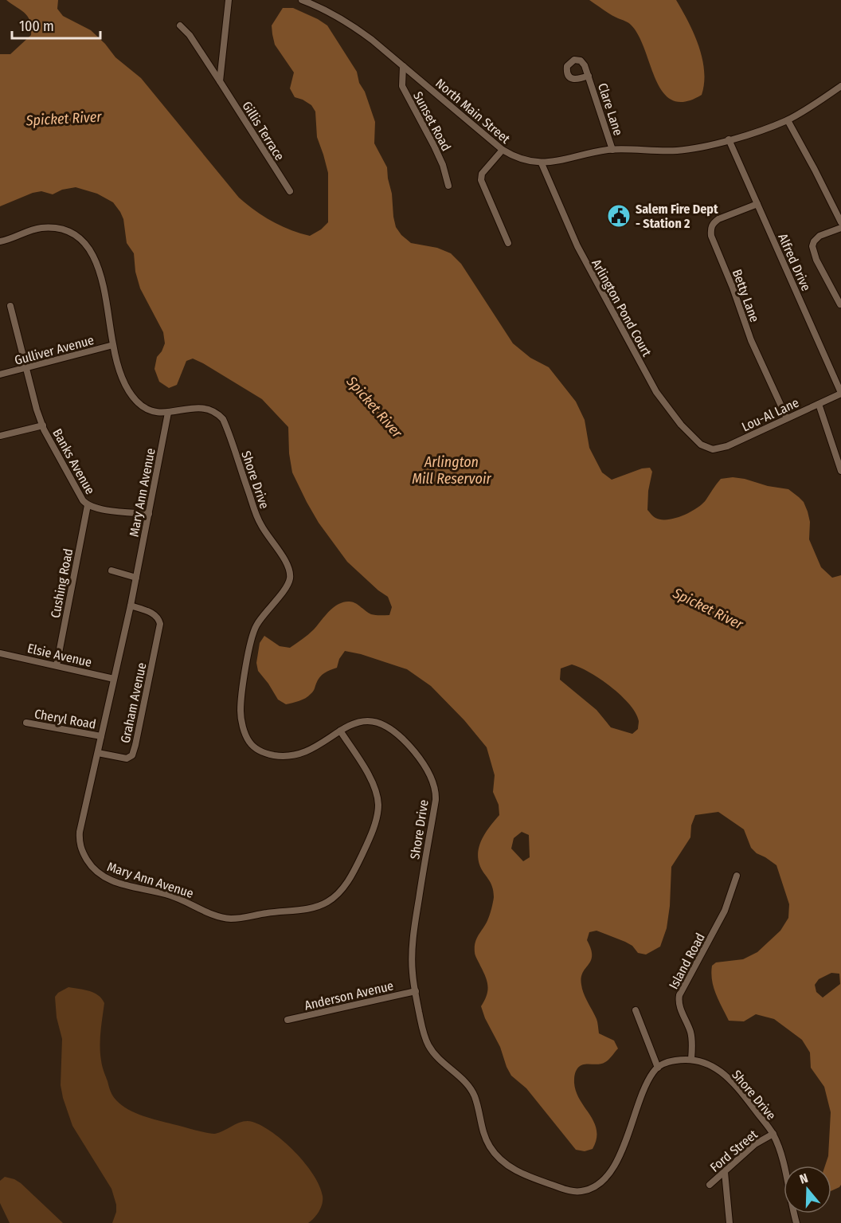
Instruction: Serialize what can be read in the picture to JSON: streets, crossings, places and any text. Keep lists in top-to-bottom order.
{
  "streets": {
    "street": [
      "Clare Lane",
      "North Main Street",
      "Sunset Road",
      "Gillis Terrace",
      "Alfred Drive",
      "Betty Lane",
      "Arlington Pond Court",
      "Gulliver Avenue",
      "Lou-Al Lane",
      "Banks Avenue",
      "Shore Drive",
      "Mary Ann Avenue",
      "Cushing Road",
      "Elsie Avenue",
      "Graham Avenue",
      "Cheryl Road",
      "Island Road",
      "Anderson Avenue",
      "Ford Street"
    ]
  },
  "crossings": [
    ["Clare Lane", "North Main Street"],
    ["North Main Street", "Sunset Road"],
    ["North Main Street", "Alfred Drive"],
    ["North Main Street", "Arlington Pond Court"],
    ["Alfred Drive", "Betty Lane"],
    ["Alfred Drive", "Lou-Al Lane"],
    ["Betty Lane", "Lou-Al Lane"],
    ["Arlington Pond Court", "Lou-Al Lane"],
    ["Gulliver Avenue", "Banks Avenue"],
    ["Gulliver Avenue", "Shore Drive"],
    ["Banks Avenue", "Mary Ann Avenue"],
    ["Banks Avenue", "Cushing Road"],
    ["Shore Drive", "Mary Ann Avenue"],
    ["Shore Drive", "Island Road"],
    ["Shore Drive", "Anderson Avenue"],
    ["Shore Drive", "Ford Street"],
    ["Mary Ann Avenue", "Elsie Avenue"],
    ["Mary Ann Avenue", "Graham Avenue"],
    ["Mary Ann Avenue", "Cheryl Road"],
    ["Cushing Road", "Elsie Avenue"]
  ],
  "water": ["Spicket River", "Arlington Mill Reservoir"],
  "places": {
    "public building": ["Salem Fire Dept - Station 2"]
  },
  "scale_bar": "100 m",
  "north": "top"
}
